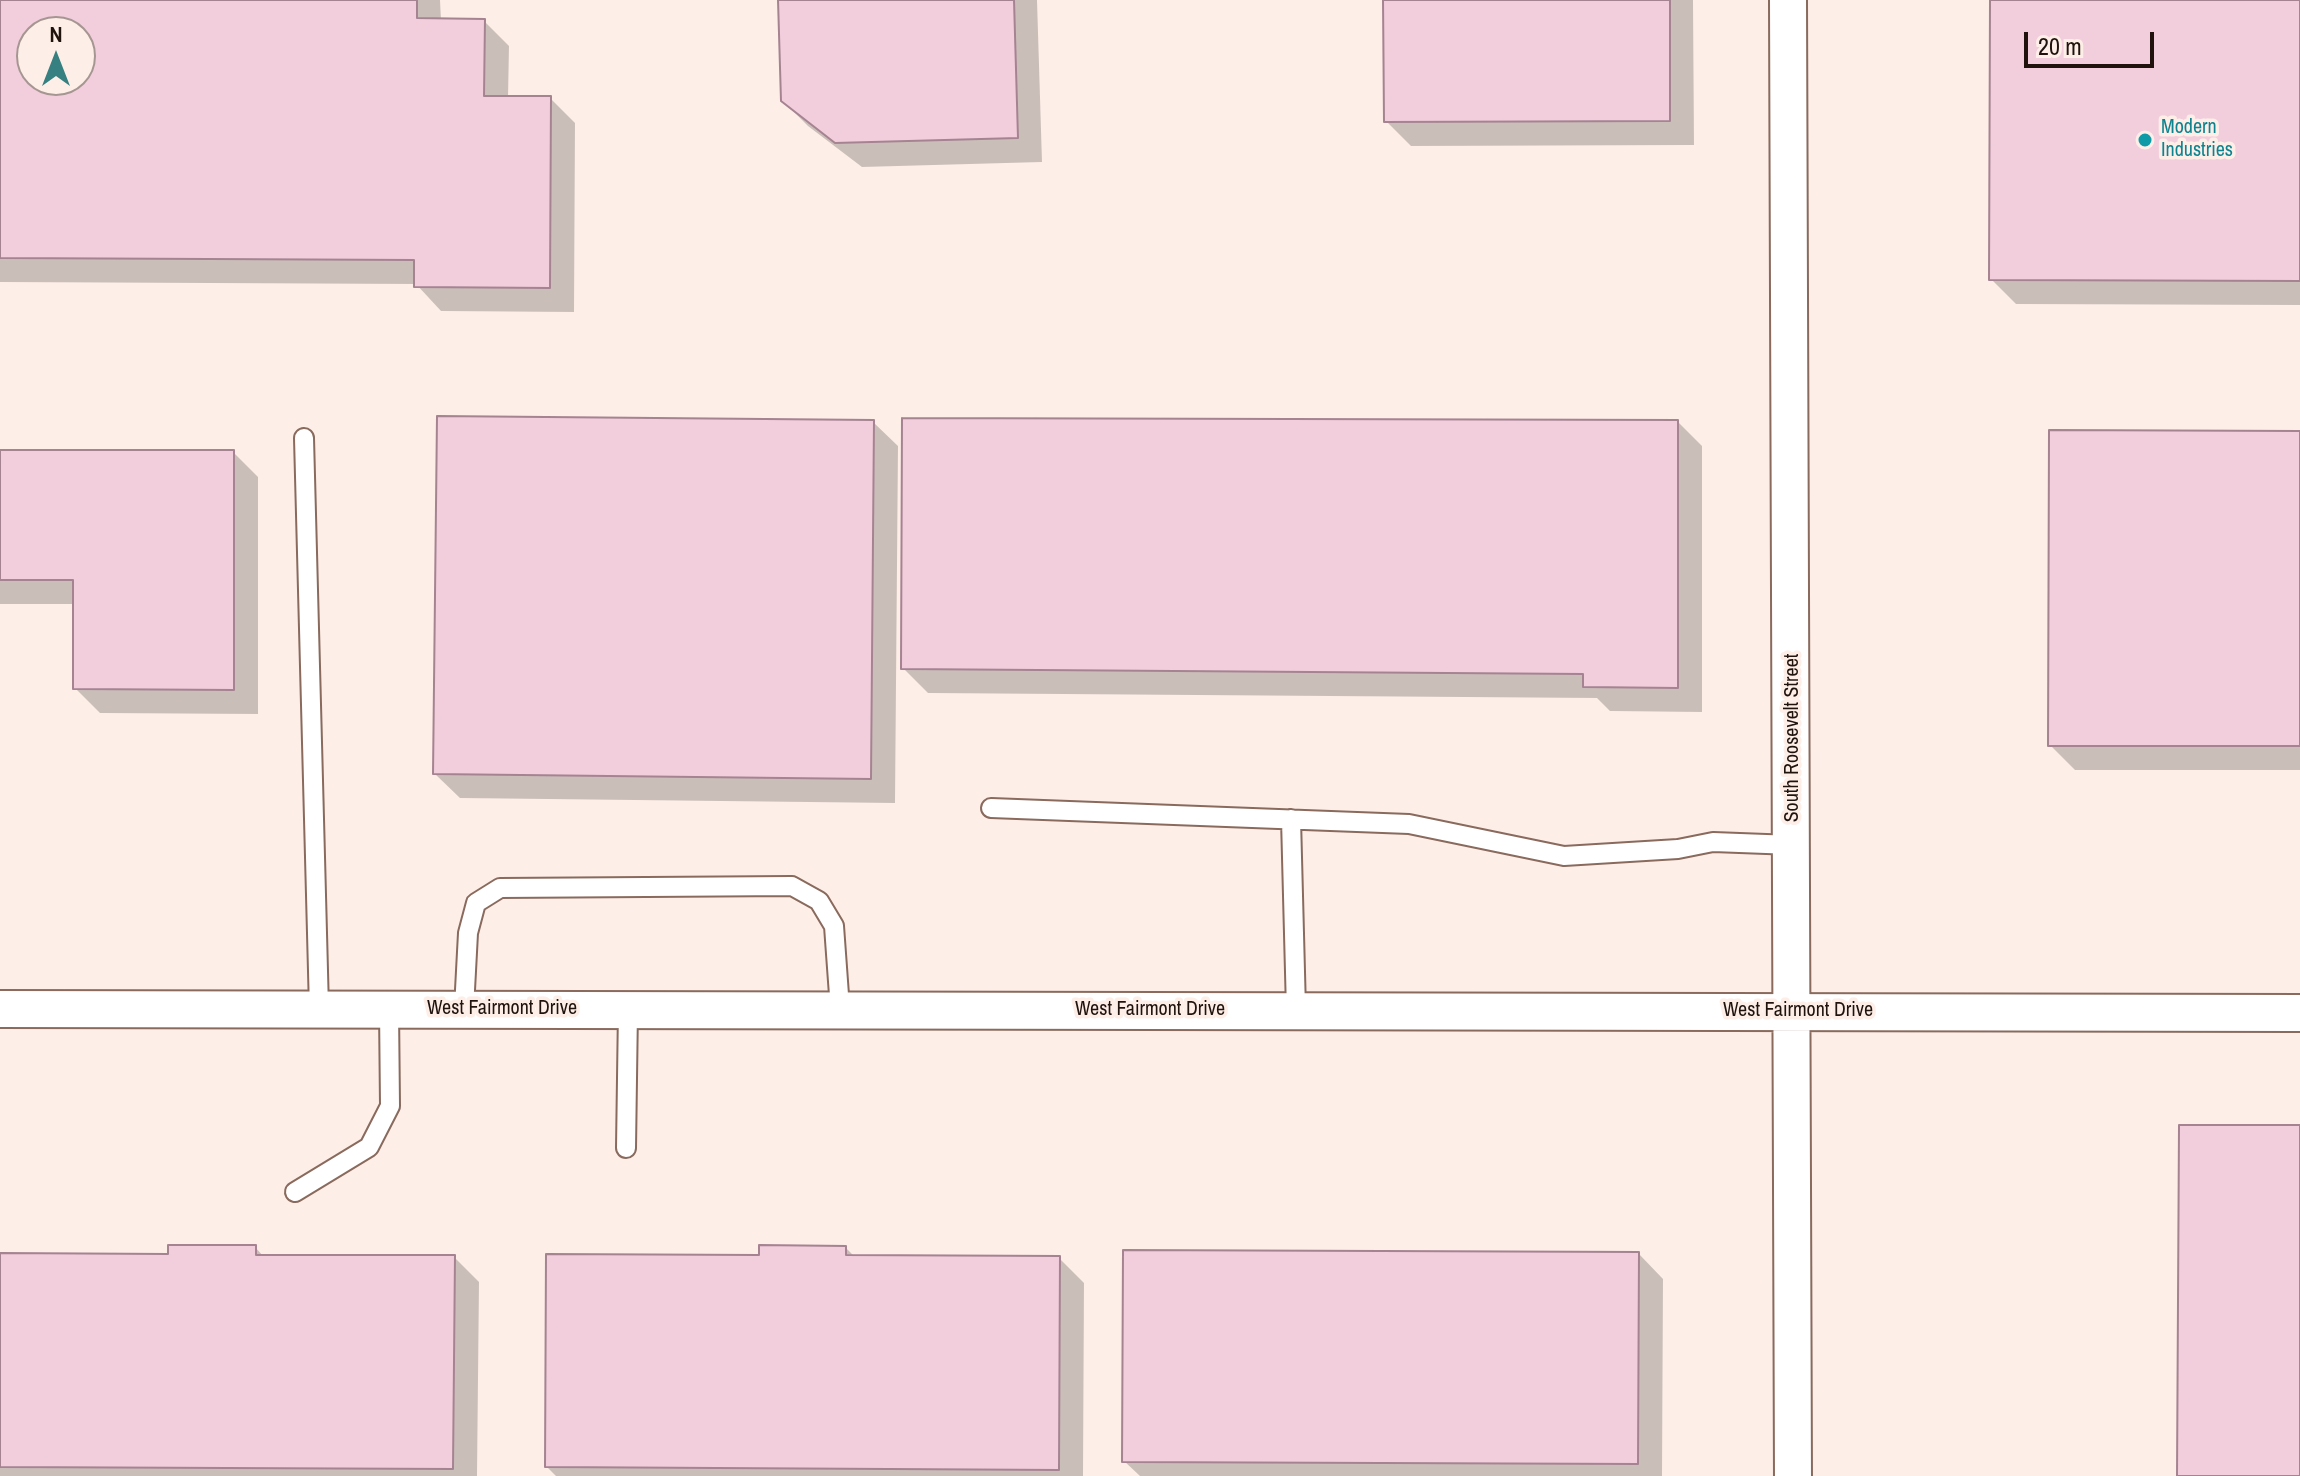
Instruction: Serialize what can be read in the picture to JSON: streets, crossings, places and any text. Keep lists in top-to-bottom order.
{
  "streets": {
    "street": ["South Roosevelt Street", "West Fairmont Drive"]
  },
  "crossings": [
    ["South Roosevelt Street", "West Fairmont Drive"]
  ],
  "places": ["Modern Industries"],
  "scale_bar": "20 m",
  "north": "top"
}
